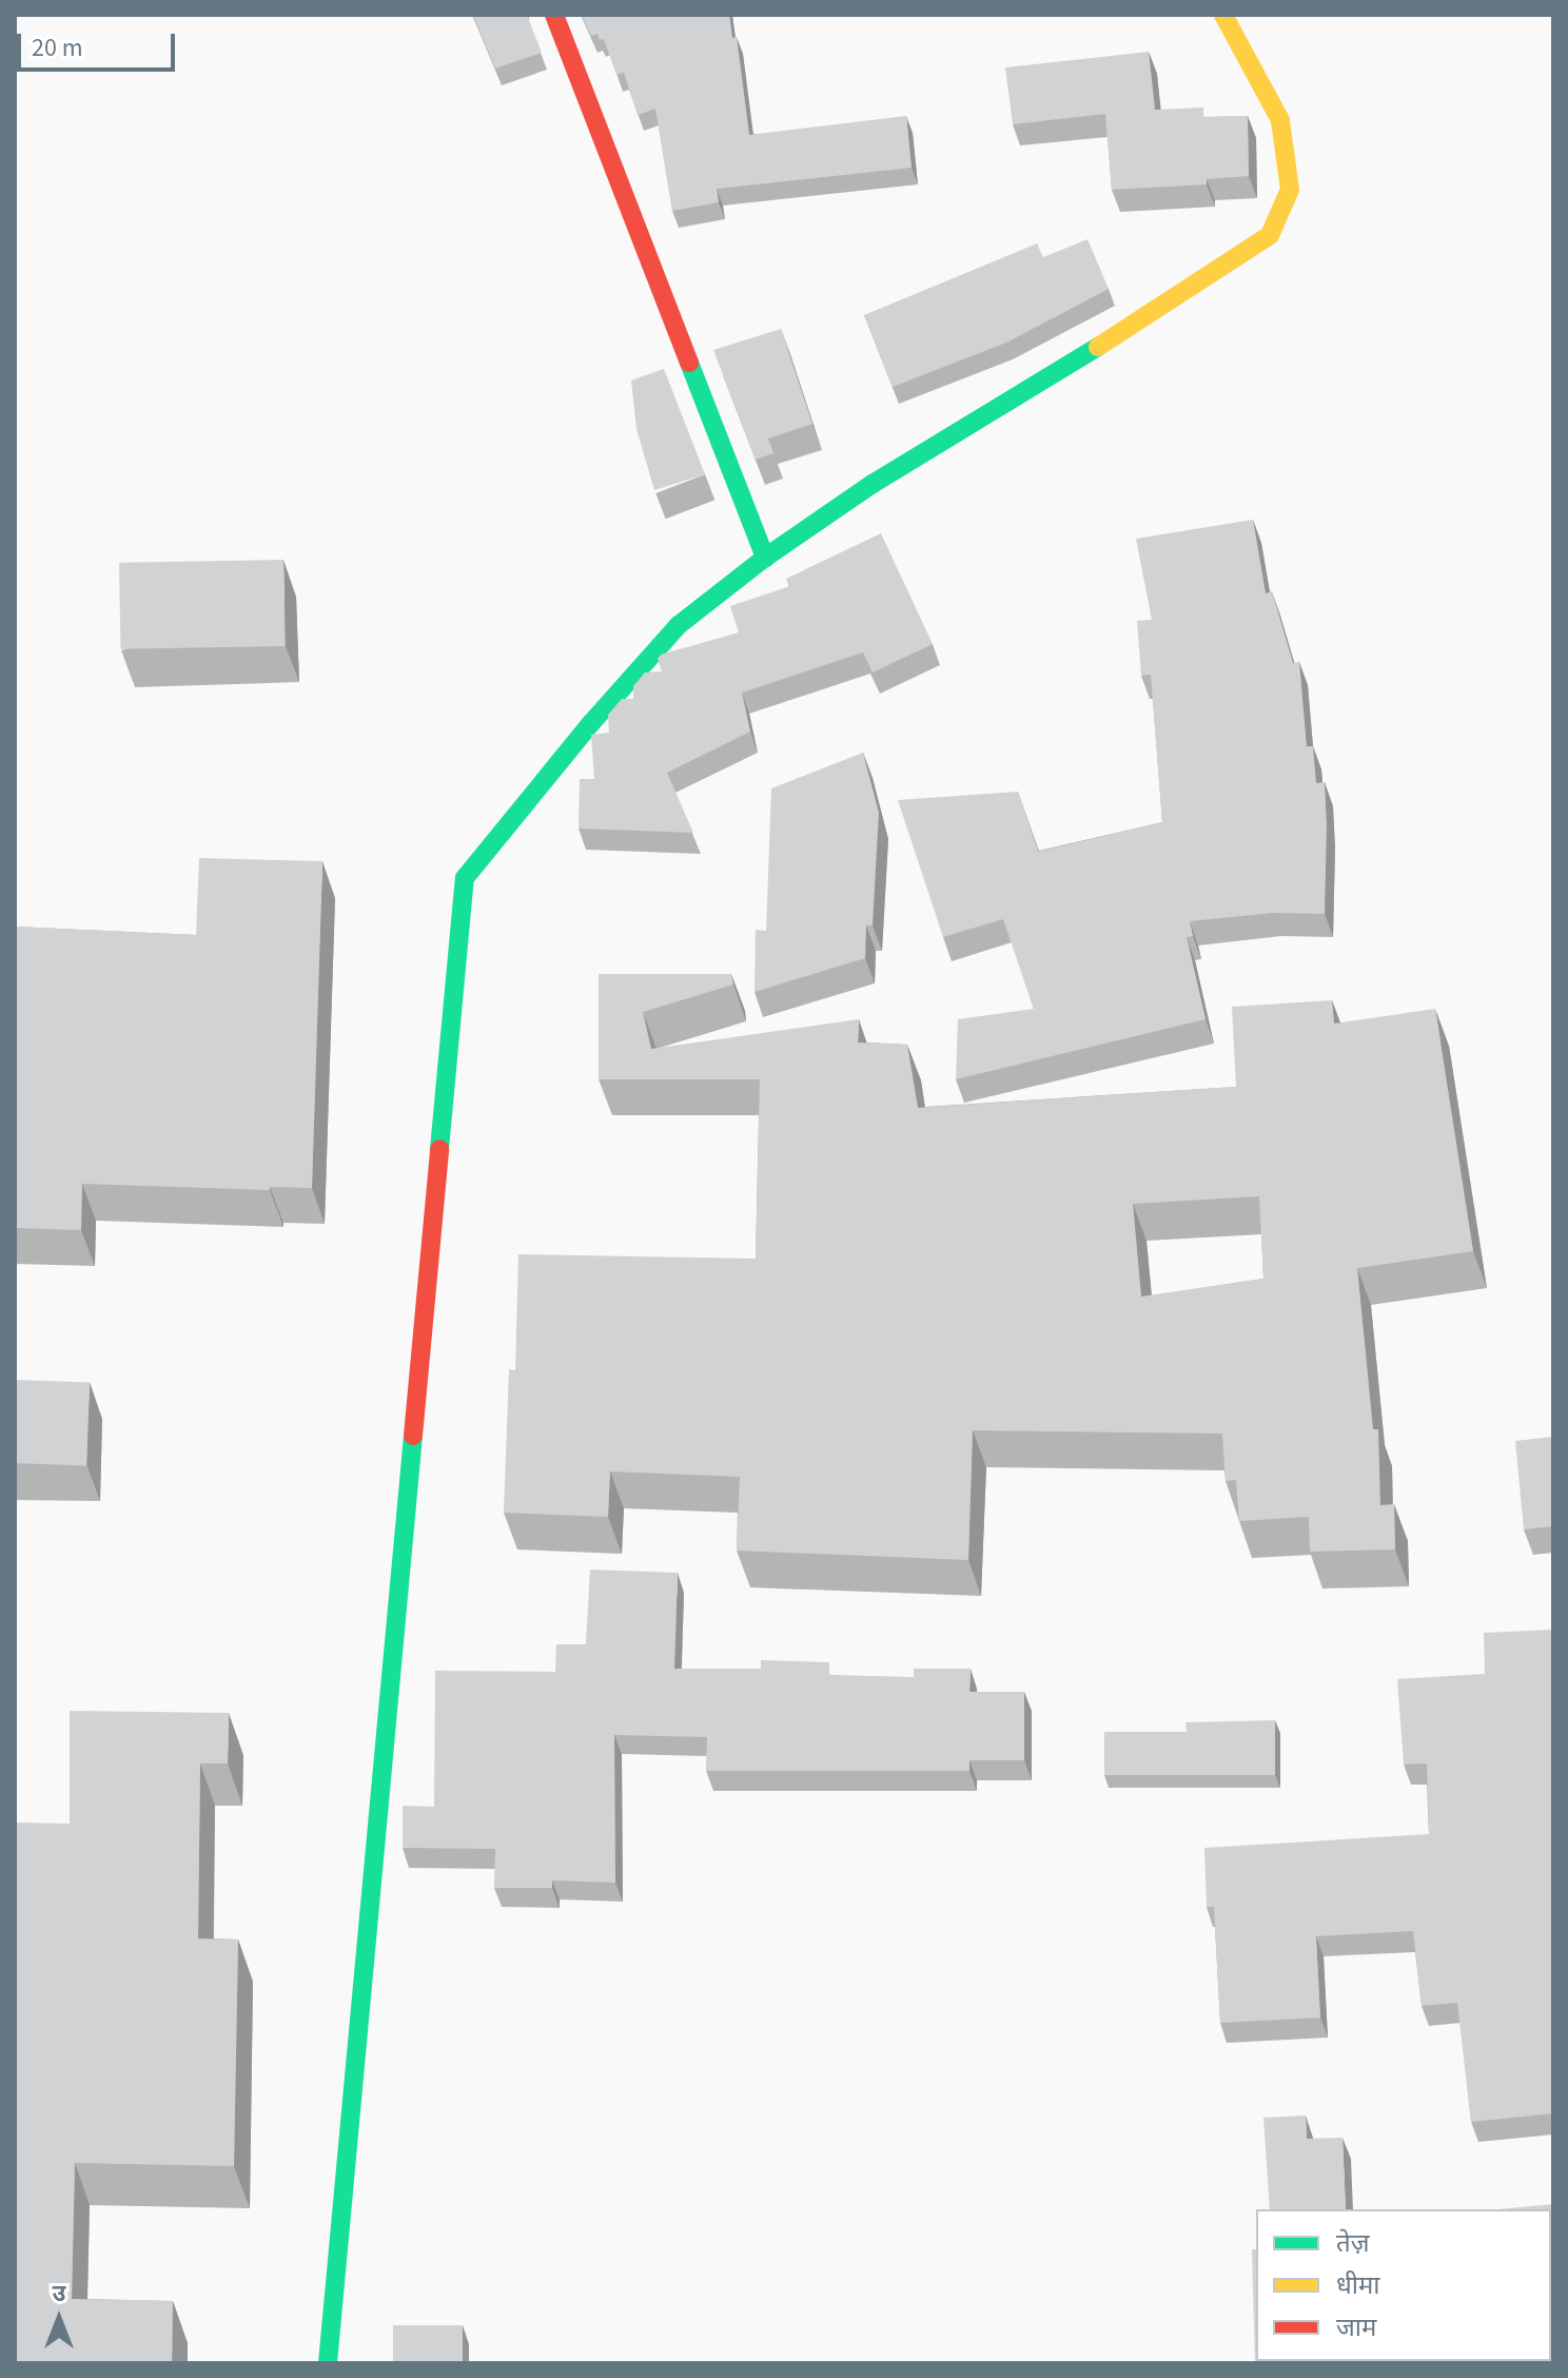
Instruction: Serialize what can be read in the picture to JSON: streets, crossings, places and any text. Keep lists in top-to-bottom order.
{
  "legend": ["तेज़", "धीमा", "जाम"],
  "scale_bar": "20 m",
  "north": "top"
}
